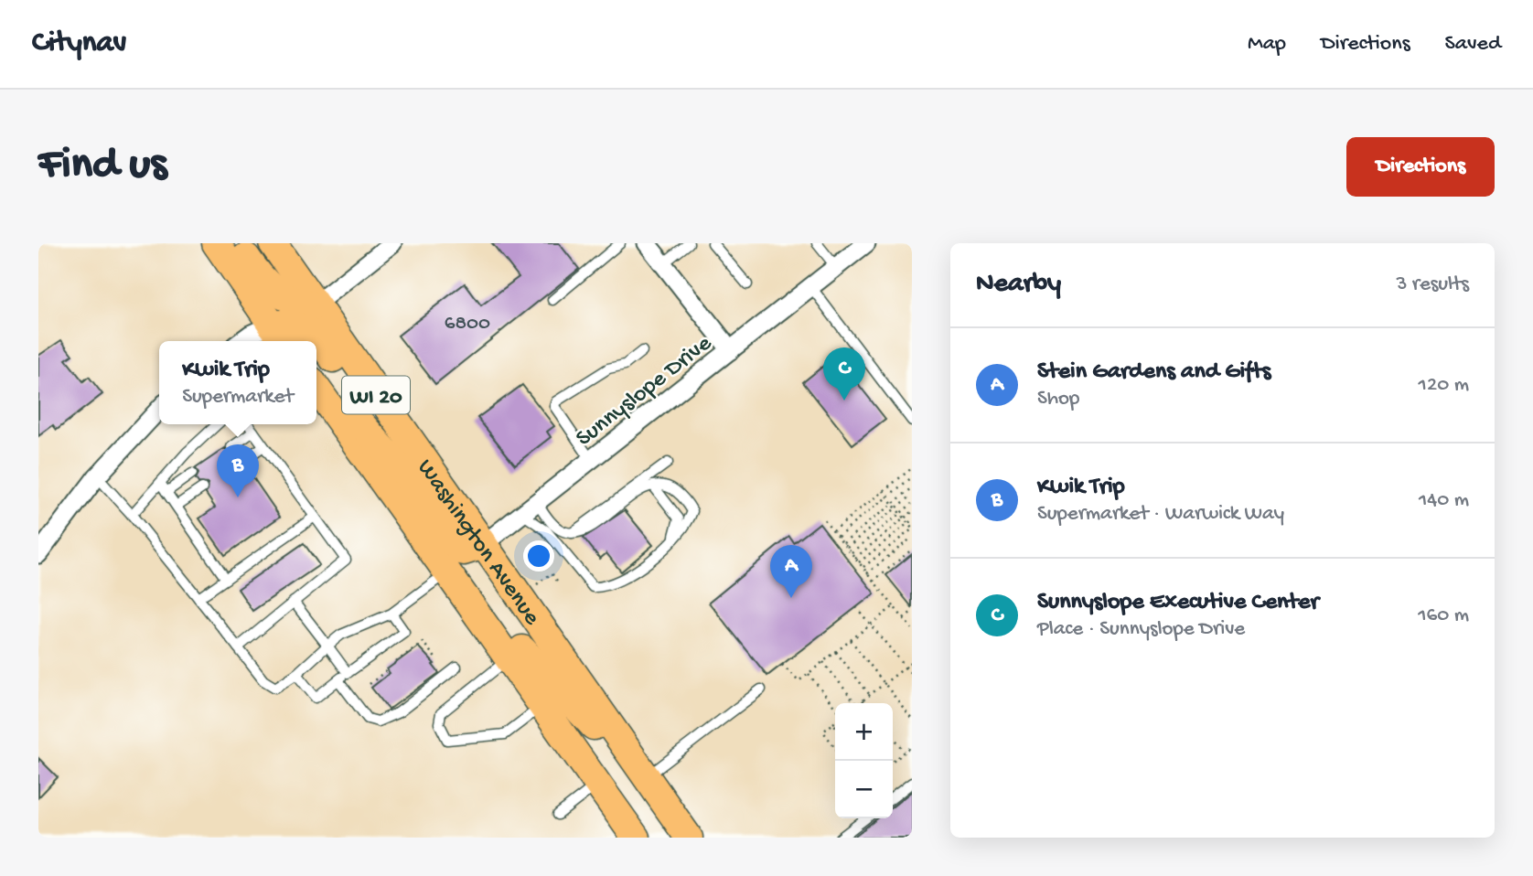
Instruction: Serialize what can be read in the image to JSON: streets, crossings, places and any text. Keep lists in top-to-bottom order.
{
  "streets": {
    "main road": ["WI 20", "Washington Avenue"],
    "street": ["Sunnyslope Drive"]
  },
  "crossings": [
    ["Sunnyslope Drive", "Washington Avenue"]
  ],
  "house_numbers": ["6800"],
  "page": {
    "header": "Citynav",
    "nav": ["Map", "Directions", "Saved"],
    "buttons": "Directions",
    "title": "Find us",
    "heading": ["Nearby", "3 results"],
    "list": [
      {
        "mark": "A",
        "name": "Stein Gardens and Gifts",
        "note": "Shop",
        "value": "120 m"
      },
      {
        "mark": "B",
        "name": "Kwik Trip",
        "note": "Supermarket · Warwick Way",
        "value": "140 m"
      },
      {
        "mark": "C",
        "name": "Sunnyslope Executive Center",
        "note": "Place · Sunnyslope Drive",
        "value": "160 m"
      }
    ],
    "popup": ["Kwik Trip", "Supermarket"],
    "pins": ["C", "B", "A"],
    "map_buttons": ["+", "−"]
  }
}
